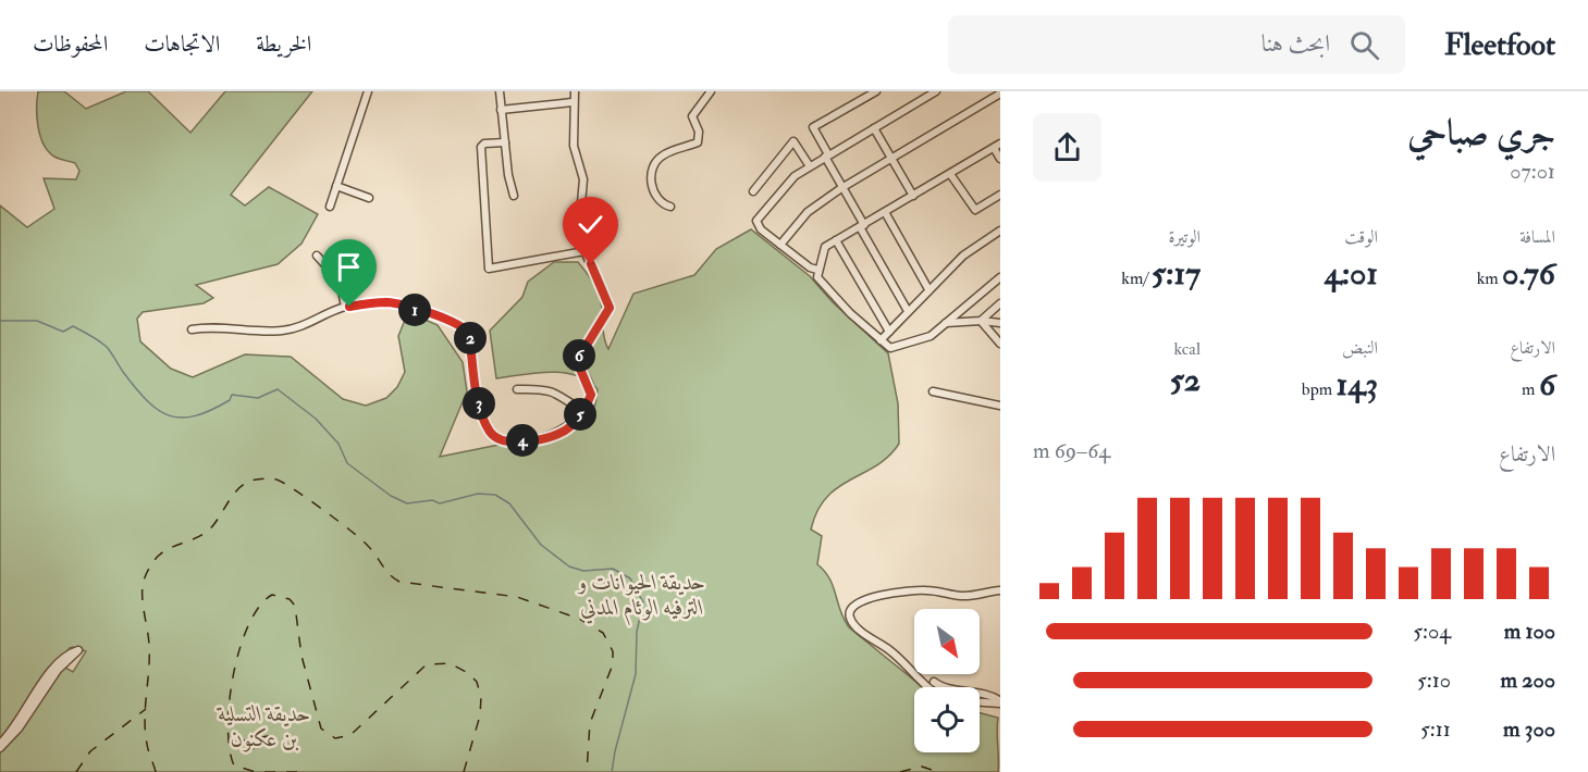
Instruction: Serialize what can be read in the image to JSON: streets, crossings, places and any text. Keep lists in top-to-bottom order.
{
  "parks": ["حديقة الحيوانات و الترفيه الوئام المدني", "حديقة التسلية بن عكنون"],
  "north": "bottom right",
  "page": {
    "header": "Fleetfoot",
    "search": "ابحث هنا",
    "nav": ["الخريطة", "الاتجاهات", "المحفوظات"],
    "heading": ["جري صباحي", "07:01"],
    "stats": [
      ["المسافة", "0.76 km"],
      ["الوقت", "4:01"],
      ["الوتيرة", "5:17 /km"],
      ["الارتفاع", "6 m"],
      ["النبض", "143 bpm"],
      ["kcal", "52"]
    ],
    "pins": [
      "1",
      "2",
      "6",
      "3",
      "5",
      "4"
    ],
    "chart": ["الارتفاع", "64–69 m"],
    "list": [
      {
        "name": "100 m",
        "note": "5:04"
      },
      {
        "name": "200 m",
        "note": "5:10"
      },
      {
        "name": "300 m",
        "note": "5:11"
      }
    ]
  }
}
